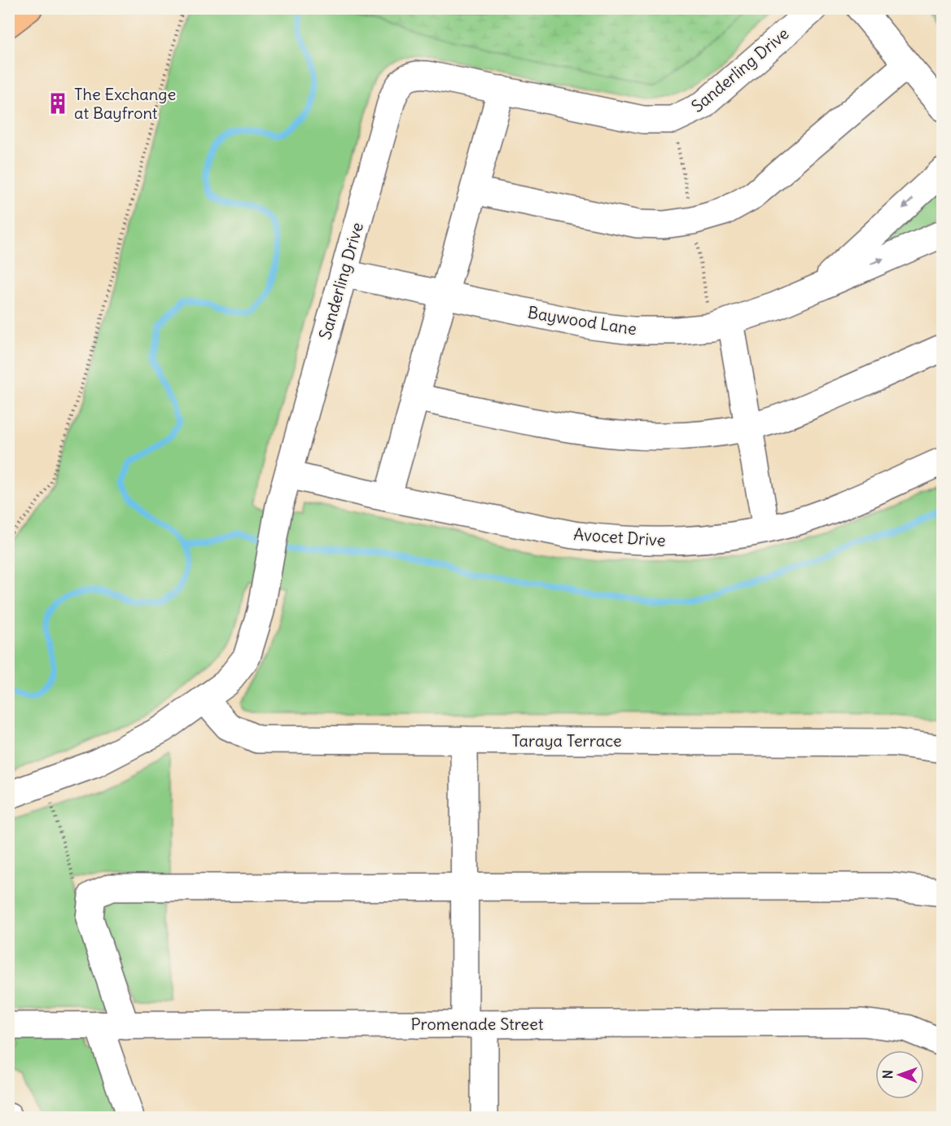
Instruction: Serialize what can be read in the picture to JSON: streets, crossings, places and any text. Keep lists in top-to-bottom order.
{
  "streets": {
    "street": [
      "Sanderling Drive",
      "Baywood Lane",
      "Avocet Drive",
      "Taraya Terrace",
      "Promenade Street"
    ]
  },
  "crossings": [
    ["Sanderling Drive", "Baywood Lane"],
    ["Sanderling Drive", "Avocet Drive"],
    ["Sanderling Drive", "Taraya Terrace"]
  ],
  "places": {
    "building": ["The Exchange at Bayfront"]
  },
  "north": "left"
}
